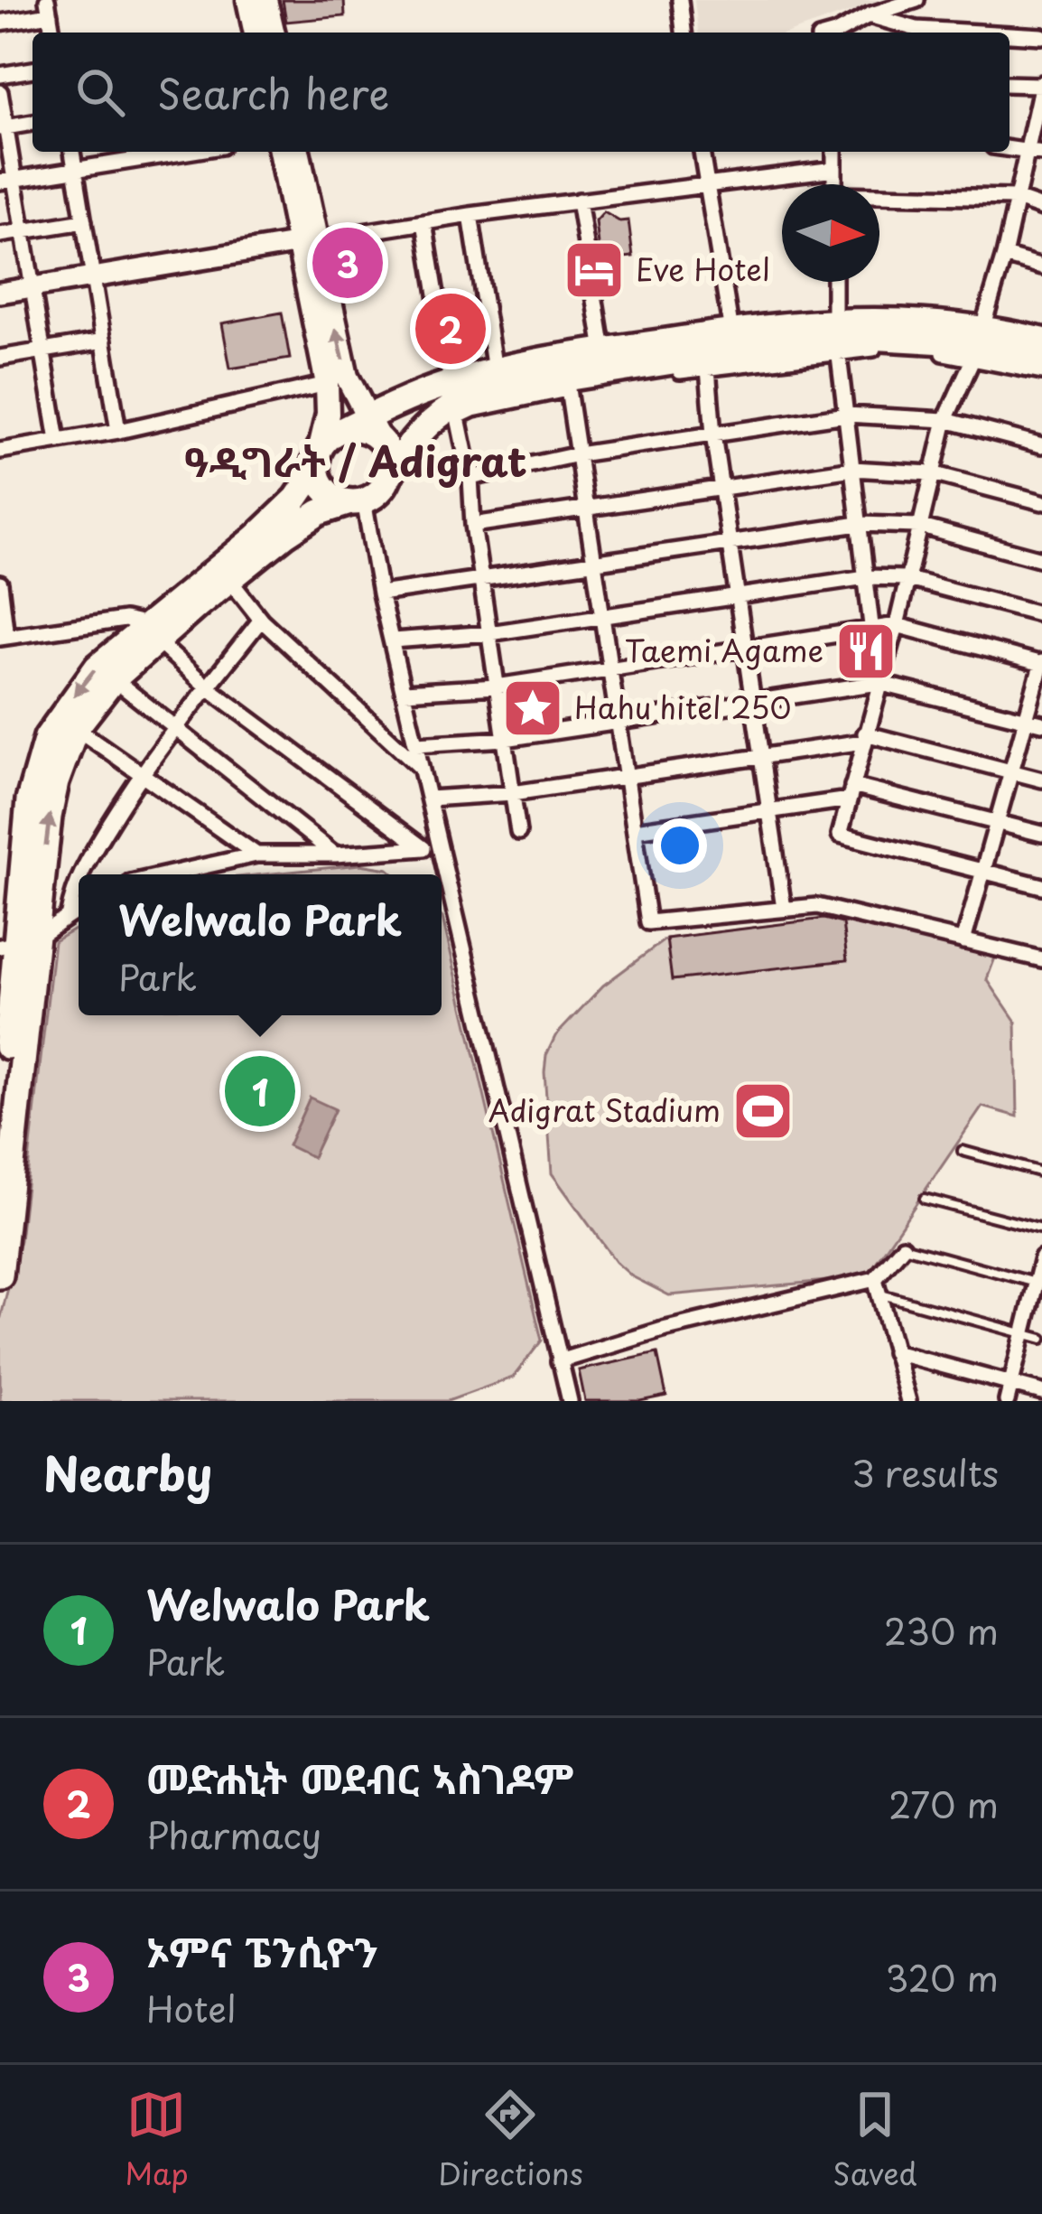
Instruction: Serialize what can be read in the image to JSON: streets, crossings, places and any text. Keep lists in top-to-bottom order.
{
  "districts": ["ዓዲግራት / Adigrat"],
  "places": {
    "hotel": ["Eve Hotel"],
    "restaurant": ["Taemi Agame"],
    "place": ["Hahu hitel 250"],
    "sports": ["Adigrat Stadium"]
  },
  "north": "right",
  "page": {
    "search": "Search here",
    "pins": ["3", "2", "1"],
    "popup": ["Welwalo Park", "Park"],
    "heading": ["Nearby", "3 results"],
    "list": [
      {
        "mark": "1",
        "name": "Welwalo Park",
        "note": "Park",
        "value": "230 m"
      },
      {
        "mark": "2",
        "name": "መድሐኒት መደብር ኣስገዶም",
        "note": "Pharmacy",
        "value": "270 m"
      },
      {
        "mark": "3",
        "name": "ኦምና ፔንሲዮን",
        "note": "Hotel",
        "value": "320 m"
      }
    ],
    "nav": ["Map", "Directions", "Saved"]
  }
}
